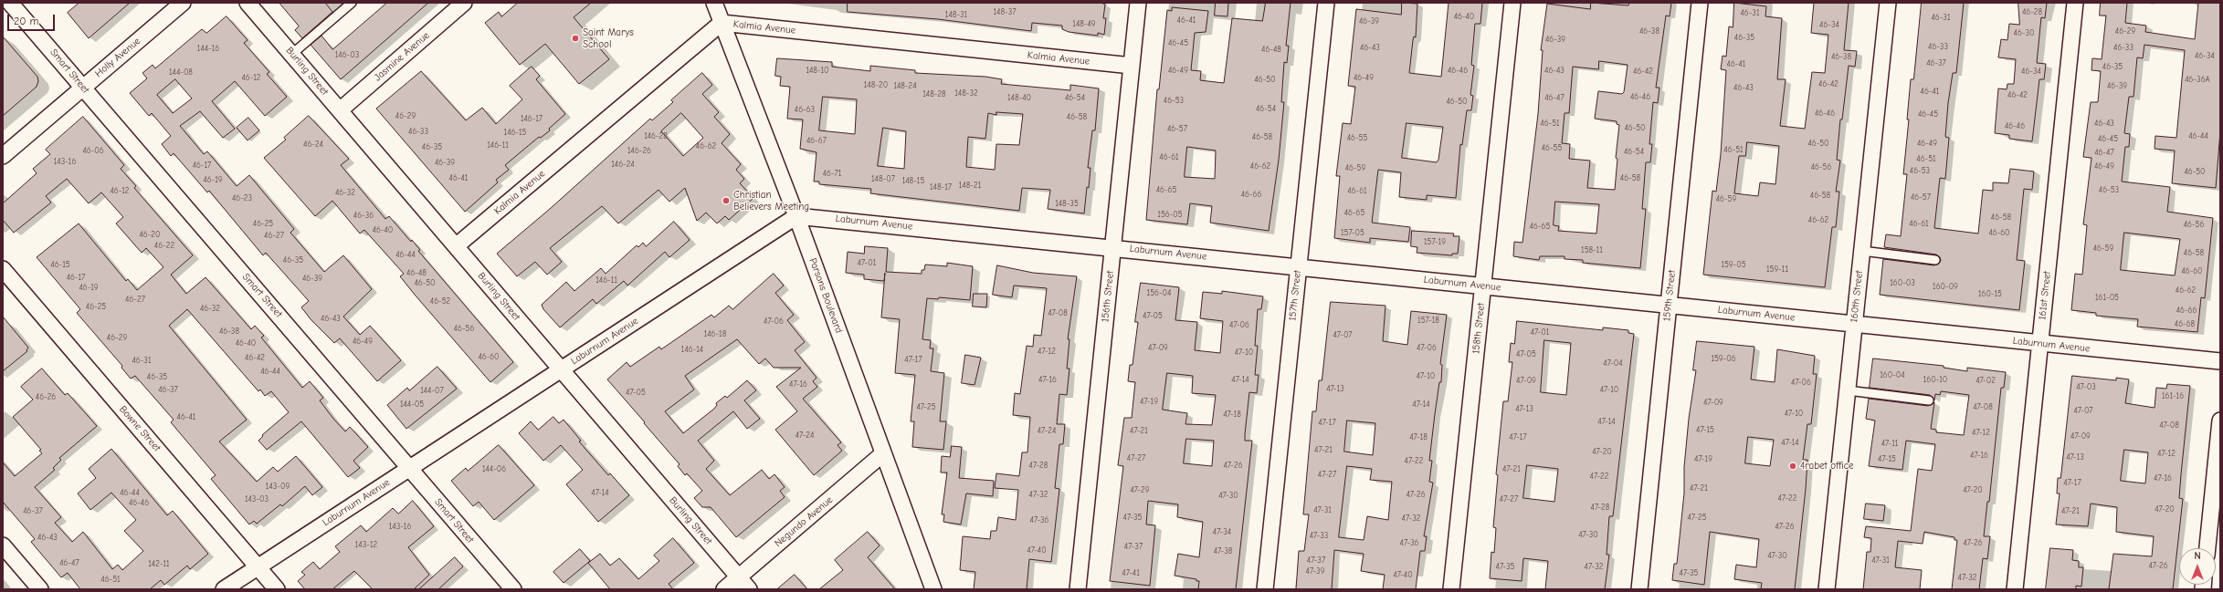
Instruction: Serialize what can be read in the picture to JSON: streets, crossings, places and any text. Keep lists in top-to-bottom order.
{
  "streets": {
    "street": [
      "Kalmia Avenue",
      "Jasmine Avenue",
      "Holly Avenue",
      "Smart Street",
      "Burling Street",
      "Laburnum Avenue",
      "Parsons Boulevard",
      "157th Street",
      "159th Street",
      "161st Street",
      "156th Street",
      "160th Street",
      "158th Street",
      "Bowne Street",
      "Negundo Avenue"
    ]
  },
  "crossings": [
    ["Kalmia Avenue", "Burling Street"],
    ["Kalmia Avenue", "Parsons Boulevard"],
    ["Kalmia Avenue", "156th Street"],
    ["Jasmine Avenue", "Burling Street"],
    ["Holly Avenue", "Smart Street"],
    ["Smart Street", "Laburnum Avenue"],
    ["Burling Street", "Laburnum Avenue"],
    ["Burling Street", "Negundo Avenue"],
    ["Laburnum Avenue", "Parsons Boulevard"],
    ["Laburnum Avenue", "157th Street"],
    ["Laburnum Avenue", "159th Street"],
    ["Laburnum Avenue", "161st Street"],
    ["Laburnum Avenue", "156th Street"],
    ["Laburnum Avenue", "160th Street"],
    ["Laburnum Avenue", "158th Street"],
    ["Laburnum Avenue", "Bowne Street"],
    ["Parsons Boulevard", "Negundo Avenue"]
  ],
  "places": ["Saint Marys School", "Christian Believers Meeting", "4rabet office"],
  "house_numbers": [
    "148-37",
    "46-28",
    "46-31",
    "148-31",
    "46-40",
    "46-31",
    "46-41",
    "46-39",
    "148-49",
    "46-34",
    "46-38",
    "46-29",
    "46-30",
    "46-35",
    "46-39",
    "46-45",
    "46-33",
    "46-43",
    "46-33",
    "144-16",
    "46-48",
    "146-03",
    "46-34",
    "46-38",
    "46-37",
    "46-41",
    "46-35",
    "148-10",
    "46-49",
    "46-46",
    "46-43",
    "46-42",
    "46-34",
    "144-08",
    "46-12",
    "46-49",
    "46-50",
    "46-36A",
    "46-42",
    "148-20",
    "148-24",
    "46-39",
    "46-43",
    "46-41",
    "148-32",
    "148-28",
    "46-42",
    "46-46",
    "148-40",
    "46-54",
    "46-47",
    "46-53",
    "46-50",
    "46-54",
    "46-63",
    "46-46",
    "46-45",
    "46-29",
    "46-58",
    "146-17",
    "46-51",
    "46-43",
    "46-46",
    "46-50",
    "46-57",
    "46-33",
    "146-15",
    "146-28",
    "46-44",
    "46-58",
    "46-55",
    "46-45",
    "46-67",
    "46-50",
    "46-49",
    "46-24",
    "146-11",
    "46-62",
    "46-35",
    "46-55",
    "46-51",
    "46-06",
    "146-26",
    "46-54",
    "46-47",
    "46-61",
    "46-51",
    "143-16",
    "46-39",
    "146-24",
    "46-17",
    "46-62",
    "46-49",
    "46-56",
    "46-59",
    "46-53",
    "46-50",
    "46-71",
    "46-41",
    "46-58",
    "148-07",
    "46-19",
    "148-15",
    "148-21",
    "148-17",
    "46-65",
    "46-53",
    "46-12",
    "46-61",
    "46-32",
    "46-66",
    "46-58",
    "46-57",
    "46-23",
    "46-59",
    "148-35",
    "46-65",
    "156-05",
    "46-36",
    "46-58",
    "46-62",
    "46-25",
    "46-61",
    "46-56",
    "46-65",
    "46-40",
    "157-05",
    "46-60",
    "46-20",
    "46-27",
    "157-19",
    "46-22",
    "46-59",
    "158-11",
    "46-58",
    "46-44",
    "46-35",
    "47-01",
    "46-15",
    "159-05",
    "159-11",
    "46-60",
    "46-48",
    "46-17",
    "46-39",
    "146-11",
    "46-50",
    "160-03",
    "160-09",
    "46-19",
    "46-62",
    "156-04",
    "160-15",
    "161-05",
    "46-27",
    "46-52",
    "46-25",
    "46-32",
    "46-66",
    "47-08",
    "47-05",
    "46-43",
    "157-18",
    "47-06",
    "46-68",
    "47-06",
    "46-56",
    "46-38",
    "47-01",
    "146-18",
    "47-07",
    "46-29",
    "46-49",
    "46-40",
    "47-09",
    "47-06",
    "146-14",
    "47-12",
    "47-10",
    "47-05",
    "46-60",
    "46-42",
    "159-06",
    "47-17",
    "46-31",
    "47-04",
    "46-44",
    "160-04",
    "47-10",
    "46-35",
    "47-16",
    "47-14",
    "160-10",
    "47-09",
    "47-02",
    "47-06",
    "47-16",
    "47-03",
    "47-13",
    "46-37",
    "47-10",
    "144-07",
    "47-05",
    "161-16",
    "46-26",
    "47-19",
    "47-09",
    "144-05",
    "47-14",
    "47-25",
    "47-08",
    "47-13",
    "47-07",
    "47-10",
    "47-18",
    "46-41",
    "47-14",
    "47-17",
    "47-08",
    "47-15",
    "47-24",
    "47-21",
    "47-12",
    "47-24",
    "47-09",
    "47-18",
    "47-17",
    "47-14",
    "47-11",
    "47-21",
    "47-20",
    "47-12",
    "47-16",
    "47-13",
    "47-27",
    "47-19",
    "47-15",
    "47-22",
    "47-28",
    "47-26",
    "144-06",
    "47-21",
    "47-27",
    "47-22",
    "47-16",
    "47-17",
    "143-09",
    "47-21",
    "47-29",
    "47-20",
    "46-44",
    "47-14",
    "47-32",
    "47-26",
    "47-30",
    "47-22",
    "143-03",
    "47-27",
    "46-46",
    "47-28",
    "47-20",
    "47-31",
    "46-37",
    "47-21",
    "47-35",
    "47-25",
    "47-32",
    "47-36",
    "143-16",
    "47-26",
    "47-34",
    "47-30",
    "47-33",
    "46-43",
    "47-36",
    "47-26",
    "143-12",
    "47-37",
    "47-40",
    "47-38",
    "47-30",
    "47-37",
    "47-31",
    "46-47",
    "142-11",
    "47-26",
    "47-35",
    "47-32",
    "47-39",
    "47-41",
    "47-35",
    "47-40",
    "47-32",
    "46-51"
  ],
  "scale_bar": "20 m",
  "north": "top"
}
